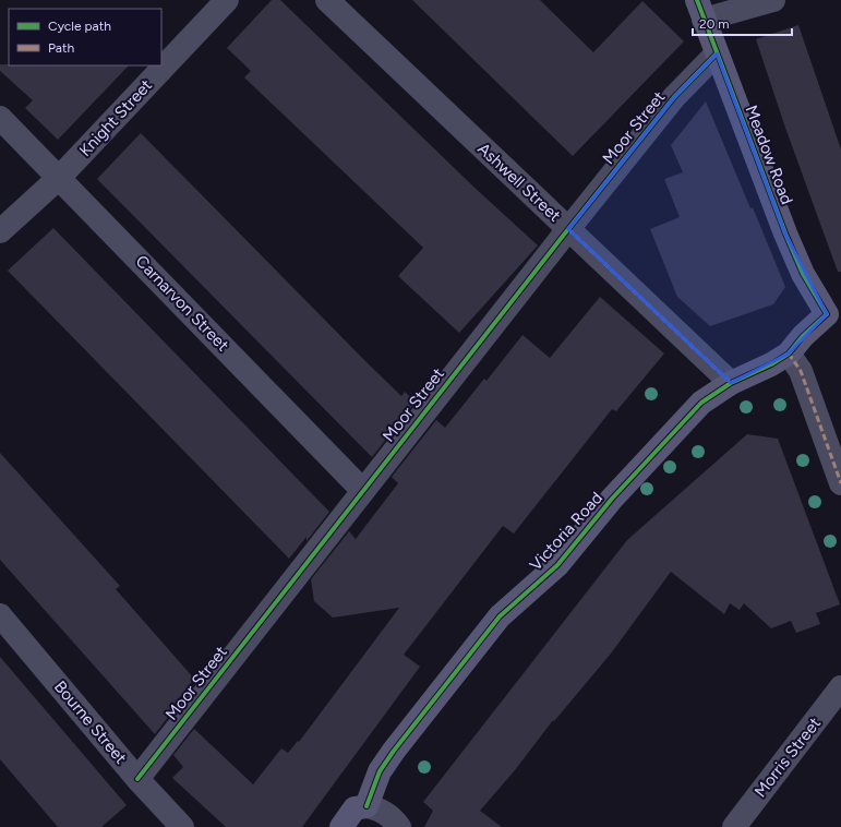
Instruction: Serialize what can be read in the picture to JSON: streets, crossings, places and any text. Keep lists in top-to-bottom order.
{
  "streets": {
    "street": [
      "Knight Street",
      "Moor Street",
      "Meadow Road",
      "Ashwell Street",
      "Carnarvon Street",
      "Victoria Road",
      "Bourne Street",
      "Morris Street"
    ]
  },
  "crossings": [
    ["Knight Street", "Carnarvon Street"],
    ["Moor Street", "Meadow Road"],
    ["Moor Street", "Ashwell Street"],
    ["Moor Street", "Carnarvon Street"],
    ["Moor Street", "Bourne Street"],
    ["Meadow Road", "Victoria Road"],
    ["Ashwell Street", "Victoria Road"]
  ],
  "legend": ["Cycle path", "Path"],
  "scale_bar": "20 m"
}
